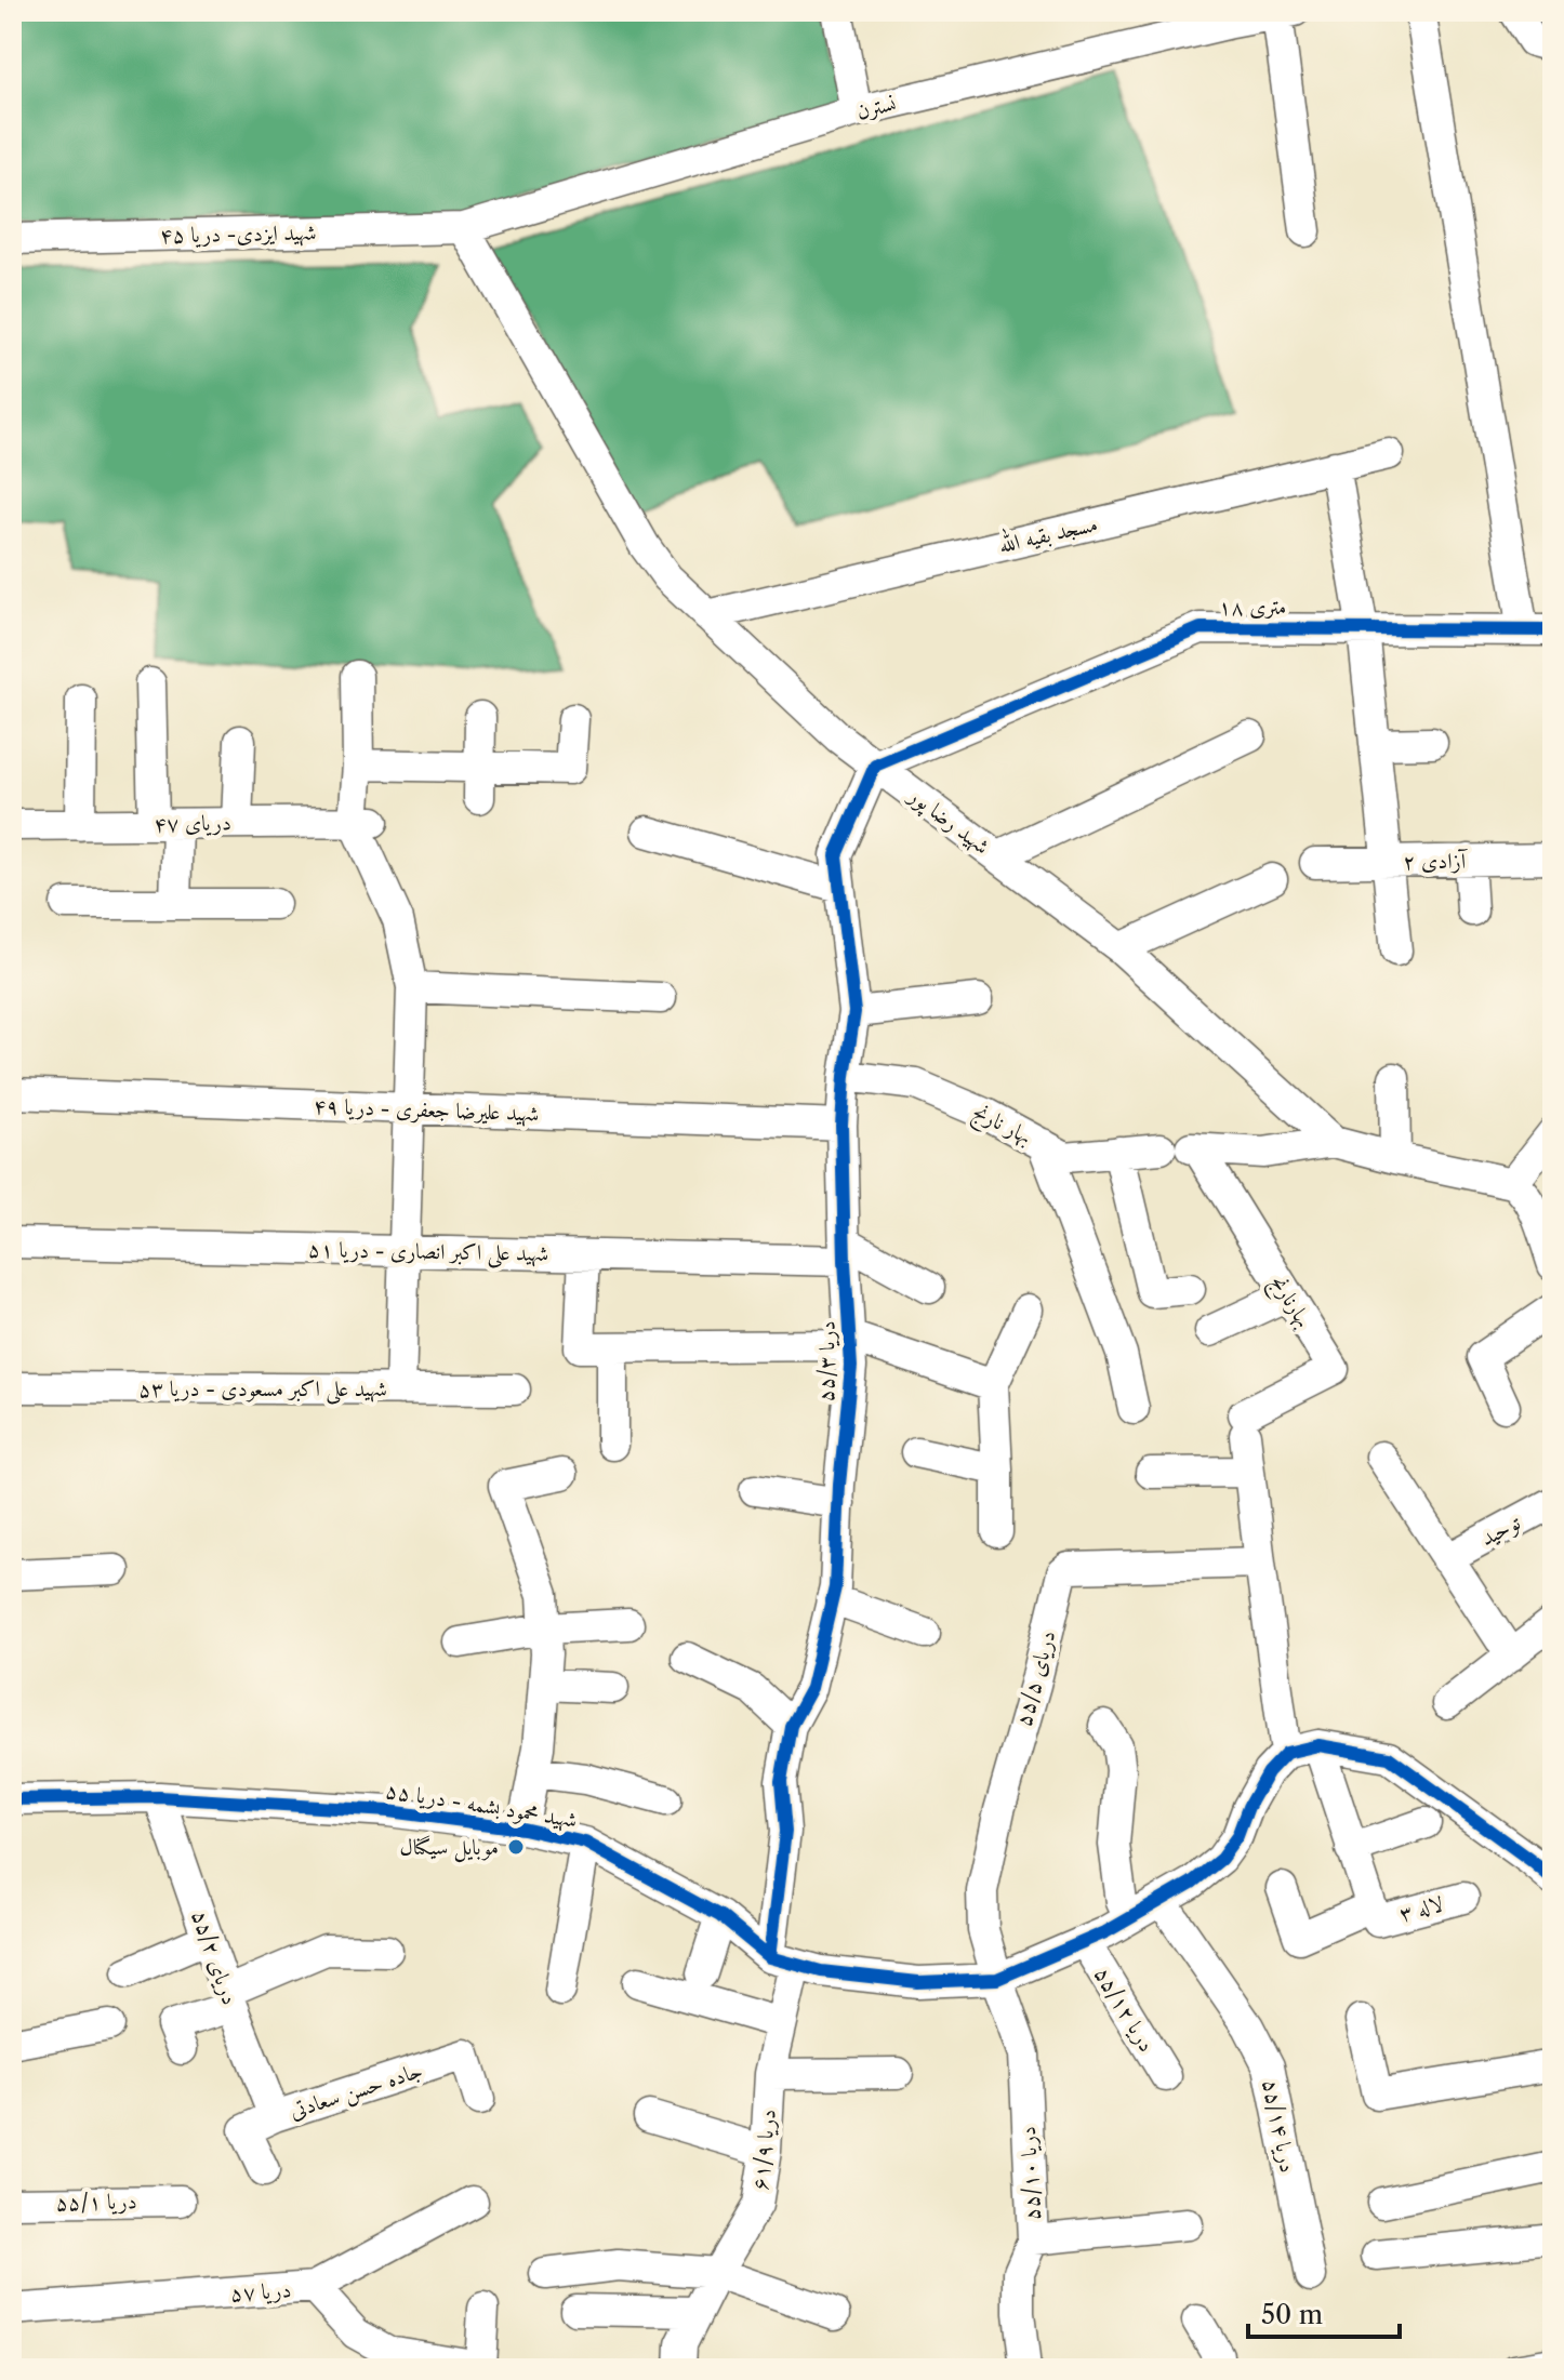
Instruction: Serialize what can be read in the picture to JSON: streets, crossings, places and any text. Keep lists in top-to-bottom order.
{
  "streets": {
    "street": [
      "نسترن",
      "شهید ایزدی- دریا ۴۵",
      "مسجد بقیه الله",
      "۱۸ متری",
      "شهید رضا پور",
      "دریای ۴۷",
      "آزادی ۲",
      "شهید علیرضا جعفری - دریا ۴۹",
      "بهار نارنج",
      "شهید علی اکبر انصاری - دریا ۵۱",
      "بهارنارنج",
      "دریا ۵۵/۳",
      "شهید علی اکبر مسعودی - دریا ۵۳",
      "توحید",
      "دریای ۵۵/۵",
      "شهید محمود بشمه - دریا ۵۵",
      "لاله ۳",
      "دریای ۵۵/۲",
      "دریا ۵۵/۱۲",
      "جاده حسن سعادتی",
      "دریا ۵۵/۱۴",
      "دریا ۶۱/۹",
      "دریا ۵۵/۱۰",
      "دریا ۵۵/۱",
      "دریا ۵۷"
    ]
  },
  "crossings": [
    ["نسترن", "شهید ایزدی- دریا ۴۵"],
    ["نسترن", "شهید رضا پور"],
    ["شهید ایزدی- دریا ۴۵", "شهید رضا پور"],
    ["مسجد بقیه الله", "شهید رضا پور"],
    ["۱۸ متری", "شهید رضا پور"],
    ["۱۸ متری", "دریا ۵۵/۳"],
    ["شهید رضا پور", "بهارنارنج"],
    ["شهید رضا پور", "دریا ۵۵/۳"],
    ["شهید علیرضا جعفری - دریا ۴۹", "دریا ۵۵/۳"],
    ["بهار نارنج", "دریا ۵۵/۳"],
    ["شهید علی اکبر انصاری - دریا ۵۱", "دریا ۵۵/۳"],
    ["دریا ۵۵/۳", "شهید محمود بشمه - دریا ۵۵"],
    ["دریا ۵۵/۳", "دریا ۶۱/۹"],
    ["دریای ۵۵/۵", "شهید محمود بشمه - دریا ۵۵"],
    ["دریای ۵۵/۵", "دریا ۵۵/۱۰"],
    ["شهید محمود بشمه - دریا ۵۵", "دریای ۵۵/۲"],
    ["شهید محمود بشمه - دریا ۵۵", "دریا ۵۵/۱۲"],
    ["شهید محمود بشمه - دریا ۵۵", "دریا ۵۵/۱۴"],
    ["شهید محمود بشمه - دریا ۵۵", "دریا ۶۱/۹"],
    ["شهید محمود بشمه - دریا ۵۵", "دریا ۵۵/۱۰"],
    ["دریای ۵۵/۲", "جاده حسن سعادتی"]
  ],
  "places": ["موبایل سیگنال"],
  "scale_bar": "50 m"
}
